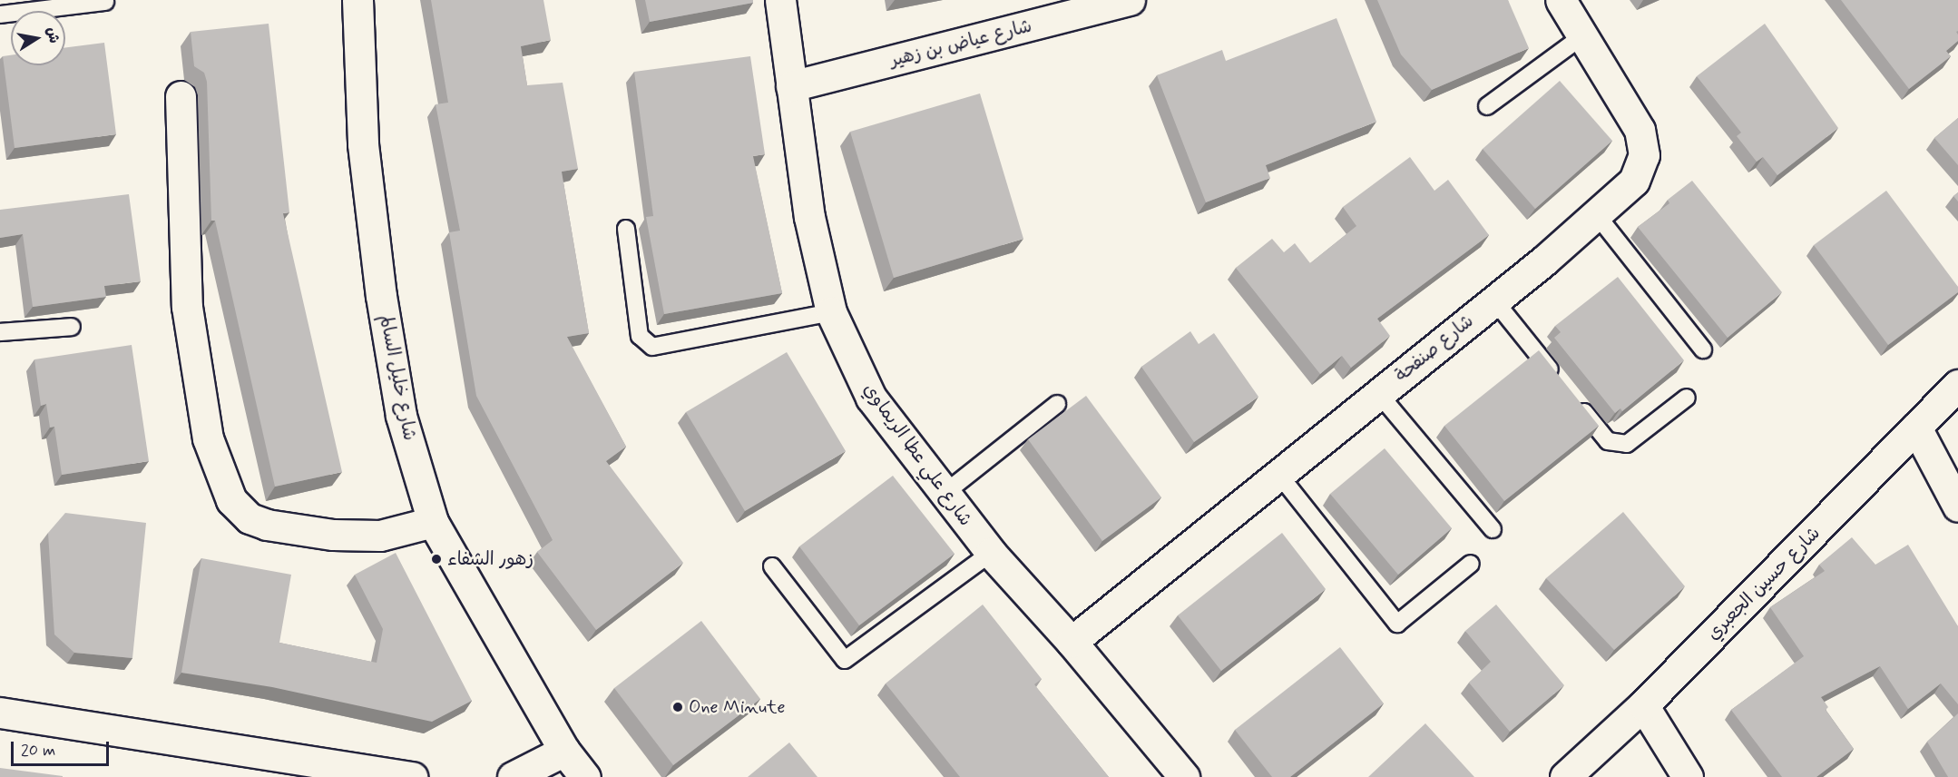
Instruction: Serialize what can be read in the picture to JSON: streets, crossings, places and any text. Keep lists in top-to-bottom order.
{
  "streets": {
    "street": [
      "شارع عياض بن زهير",
      "شارع صنفحة",
      "شارع خليل السالم",
      "شارع علي عطا الريماوي",
      "شارع حسين الجعبري"
    ]
  },
  "crossings": [
    ["شارع عياض بن زهير", "شارع علي عطا الريماوي"],
    ["شارع صنفحة", "شارع علي عطا الريماوي"]
  ],
  "places": ["زهور الشفاء", "One Minute"],
  "scale_bar": "20 m",
  "north": "right"
}
